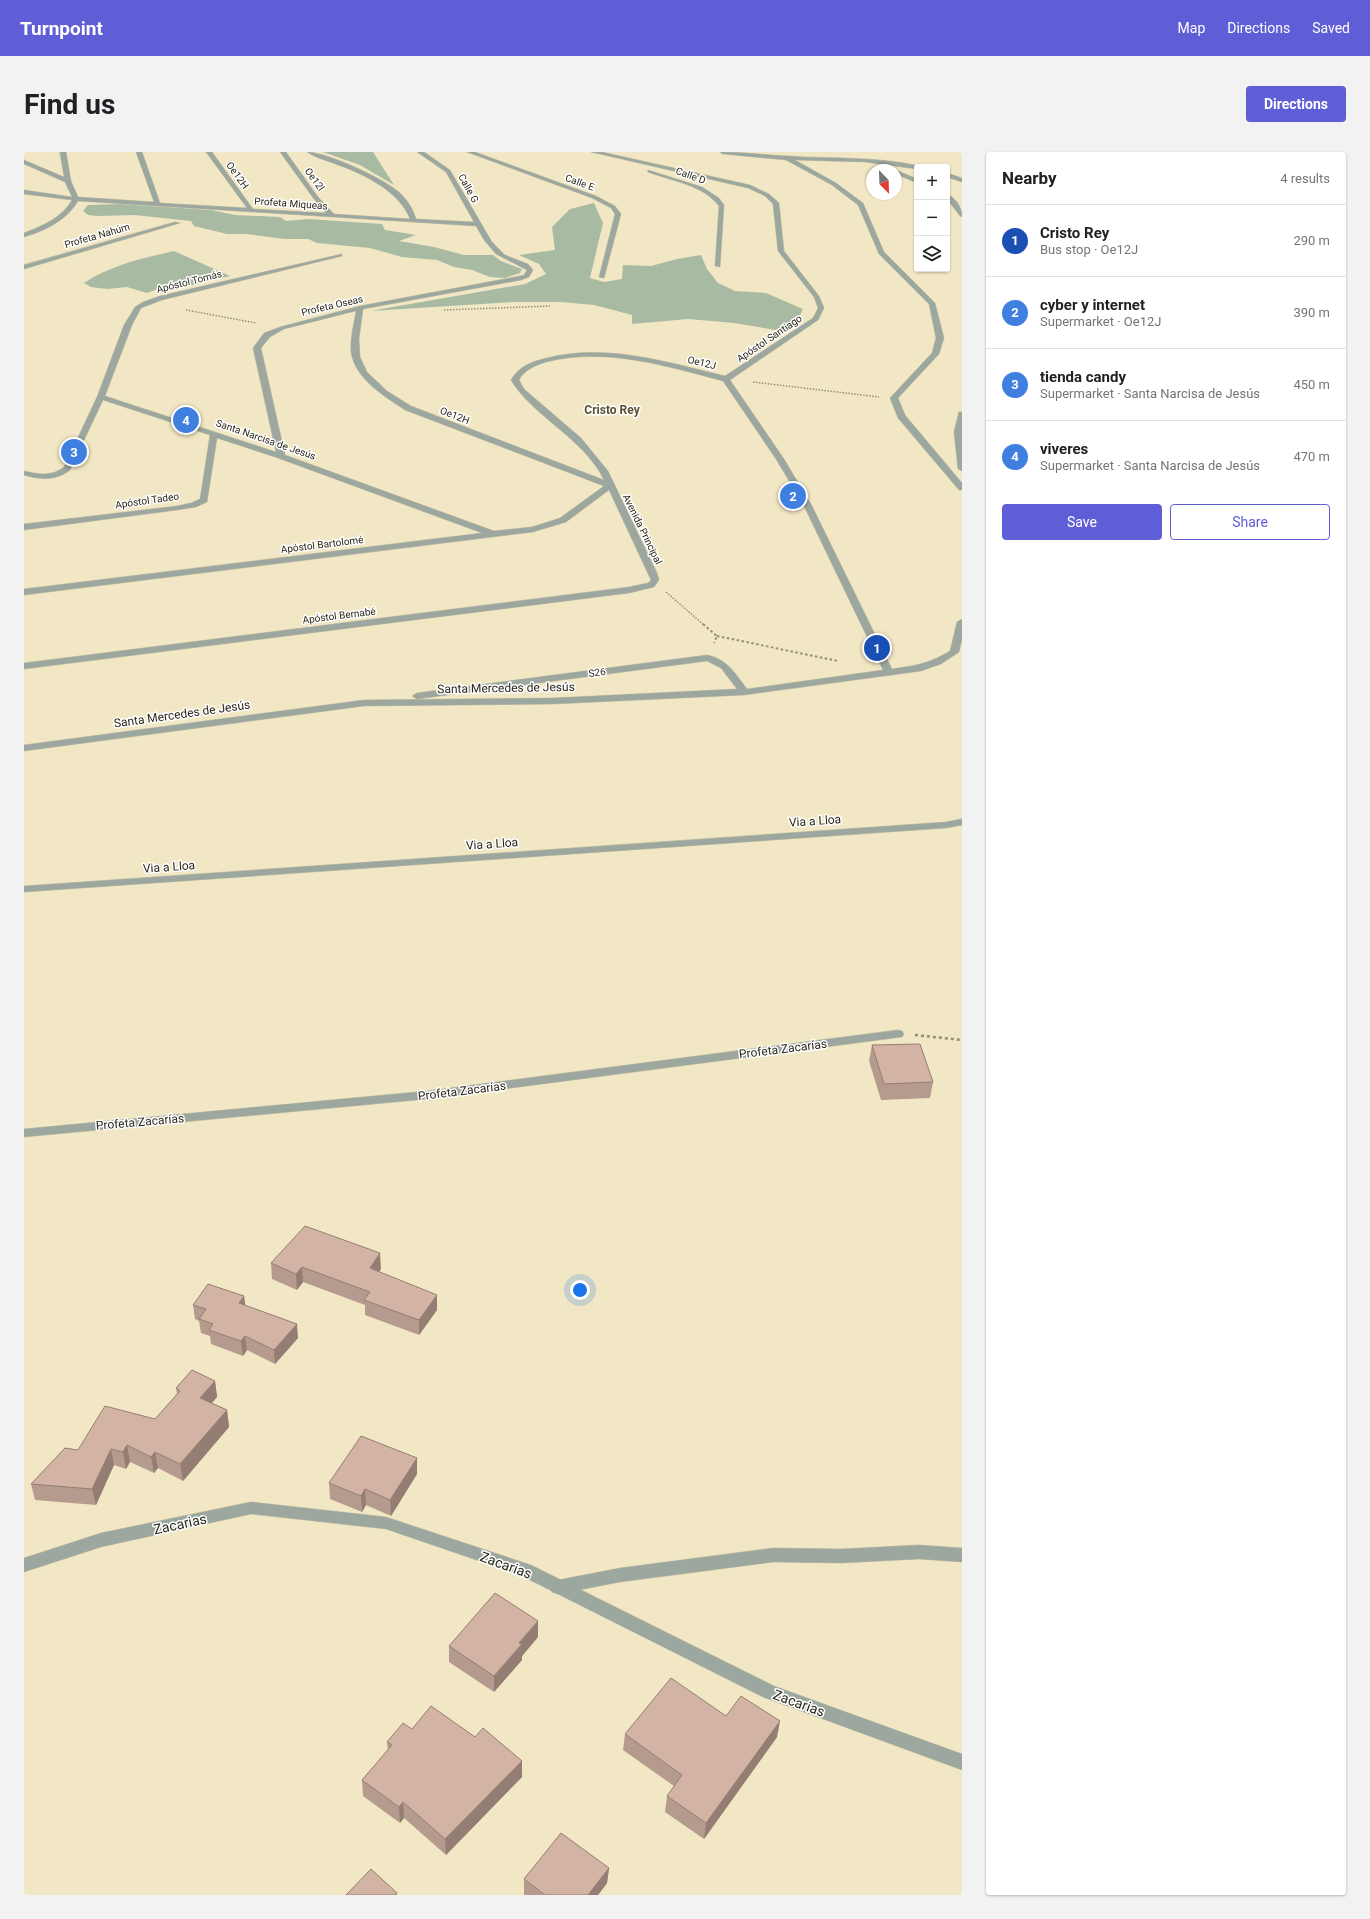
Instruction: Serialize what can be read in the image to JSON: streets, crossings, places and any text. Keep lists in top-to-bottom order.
{
  "streets": {
    "street": [
      "Oe12H",
      "Calle D",
      "Oe12l",
      "Calle E",
      "Calle G",
      "Profeta Miqueas",
      "Profeta Nahúm",
      "Apóstol Tomás",
      "Profeta Oseas",
      "Apóstol Santiago",
      "Oe12J",
      "Santa Narcisa de Jesús",
      "Apóstol Tadeo",
      "Avenida Principal",
      "Apóstol Bartolomé",
      "Apóstol Bernabé",
      "S26",
      "Santa Mercedes de Jesús",
      "Via a Lloa",
      "Profeta Zacarías",
      "Zacarias"
    ]
  },
  "crossings": [
    ["Oe12H", "Profeta Miqueas"],
    ["Oe12H", "Profeta Oseas"],
    ["Oe12H", "Oe12J"],
    ["Oe12H", "Avenida Principal"],
    ["Oe12H", "Apóstol Bartolomé"],
    ["Oe12l", "Profeta Miqueas"],
    ["Calle G", "Profeta Miqueas"],
    ["Calle G", "Profeta Oseas"],
    ["Profeta Miqueas", "Profeta Oseas"],
    ["Apóstol Tomás", "Santa Narcisa de Jesús"],
    ["Profeta Oseas", "Santa Narcisa de Jesús"],
    ["Apóstol Santiago", "Oe12J"],
    ["Oe12J", "Avenida Principal"],
    ["Oe12J", "Apóstol Bartolomé"],
    ["Oe12J", "Santa Mercedes de Jesús"],
    ["Santa Narcisa de Jesús", "Apóstol Tadeo"],
    ["Santa Narcisa de Jesús", "Apóstol Bartolomé"],
    ["Avenida Principal", "Apóstol Bartolomé"],
    ["Avenida Principal", "Apóstol Bernabé"],
    ["S26", "Santa Mercedes de Jesús"]
  ],
  "districts": ["Cristo Rey"],
  "north": "bottom right",
  "page": {
    "header": "Turnpoint",
    "nav": ["Map", "Directions", "Saved"],
    "buttons": [
      "Directions",
      ["Save", "Share"]
    ],
    "title": "Find us",
    "heading": ["Nearby", "4 results"],
    "map_buttons": ["+", "−"],
    "list": [
      {
        "mark": "1",
        "name": "Cristo Rey",
        "note": "Bus stop · Oe12J",
        "value": "290 m"
      },
      {
        "mark": "2",
        "name": "cyber y internet",
        "note": "Supermarket · Oe12J",
        "value": "390 m"
      },
      {
        "mark": "3",
        "name": "tienda candy",
        "note": "Supermarket · Santa Narcisa de Jesús",
        "value": "450 m"
      },
      {
        "mark": "4",
        "name": "viveres",
        "note": "Supermarket · Santa Narcisa de Jesús",
        "value": "470 m"
      }
    ],
    "pins": [
      "4",
      "3",
      "2",
      "1"
    ]
  }
}
